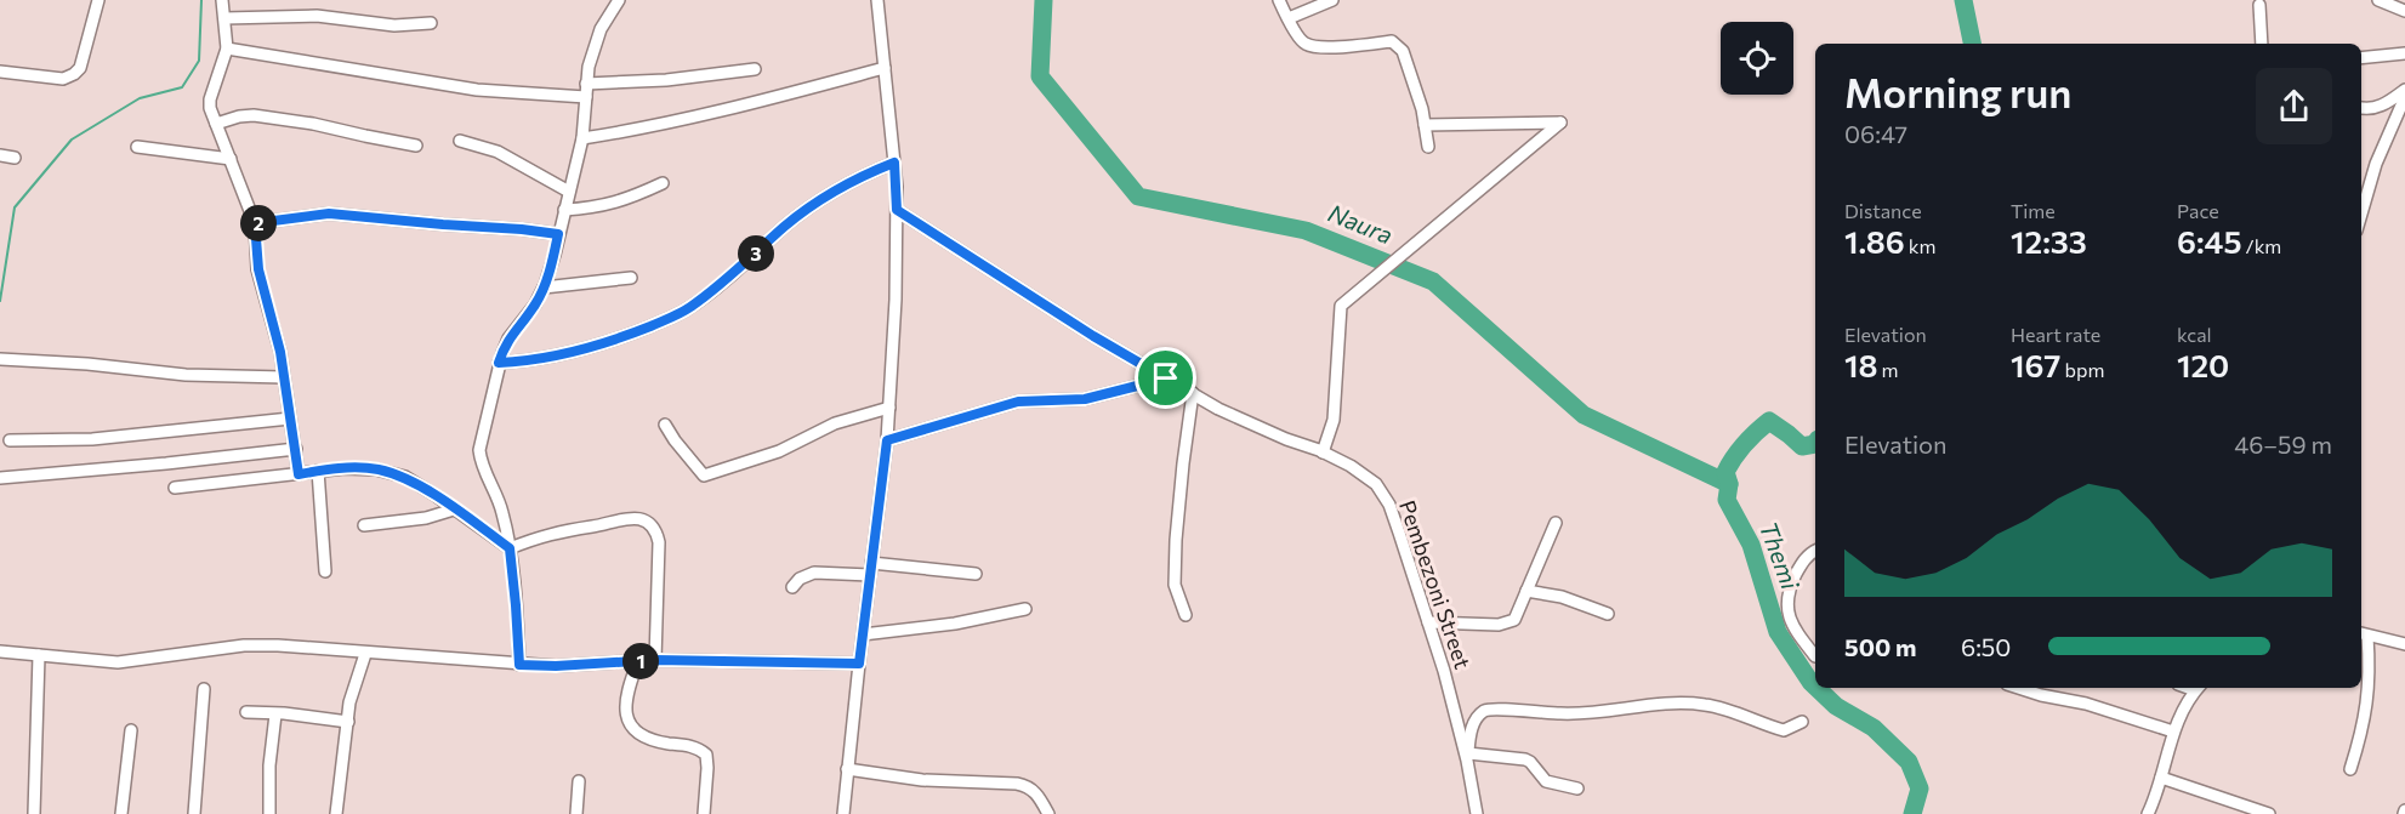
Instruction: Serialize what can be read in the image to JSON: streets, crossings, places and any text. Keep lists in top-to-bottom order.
{
  "streets": {
    "street": ["Pembezoni Street"]
  },
  "water": ["Naura", "Themi"],
  "page": {
    "heading": ["Morning run", "06:47"],
    "stats": [
      ["Distance", "1.86 km"],
      ["Time", "12:33"],
      ["Pace", "6:45 /km"],
      ["Elevation", "18 m"],
      ["Heart rate", "167 bpm"],
      ["kcal", "120"]
    ],
    "pins": ["2", "3", "1"],
    "chart": ["Elevation", "46–59 m"],
    "list": [
      {
        "name": "500 m",
        "note": "6:50"
      }
    ]
  }
}
